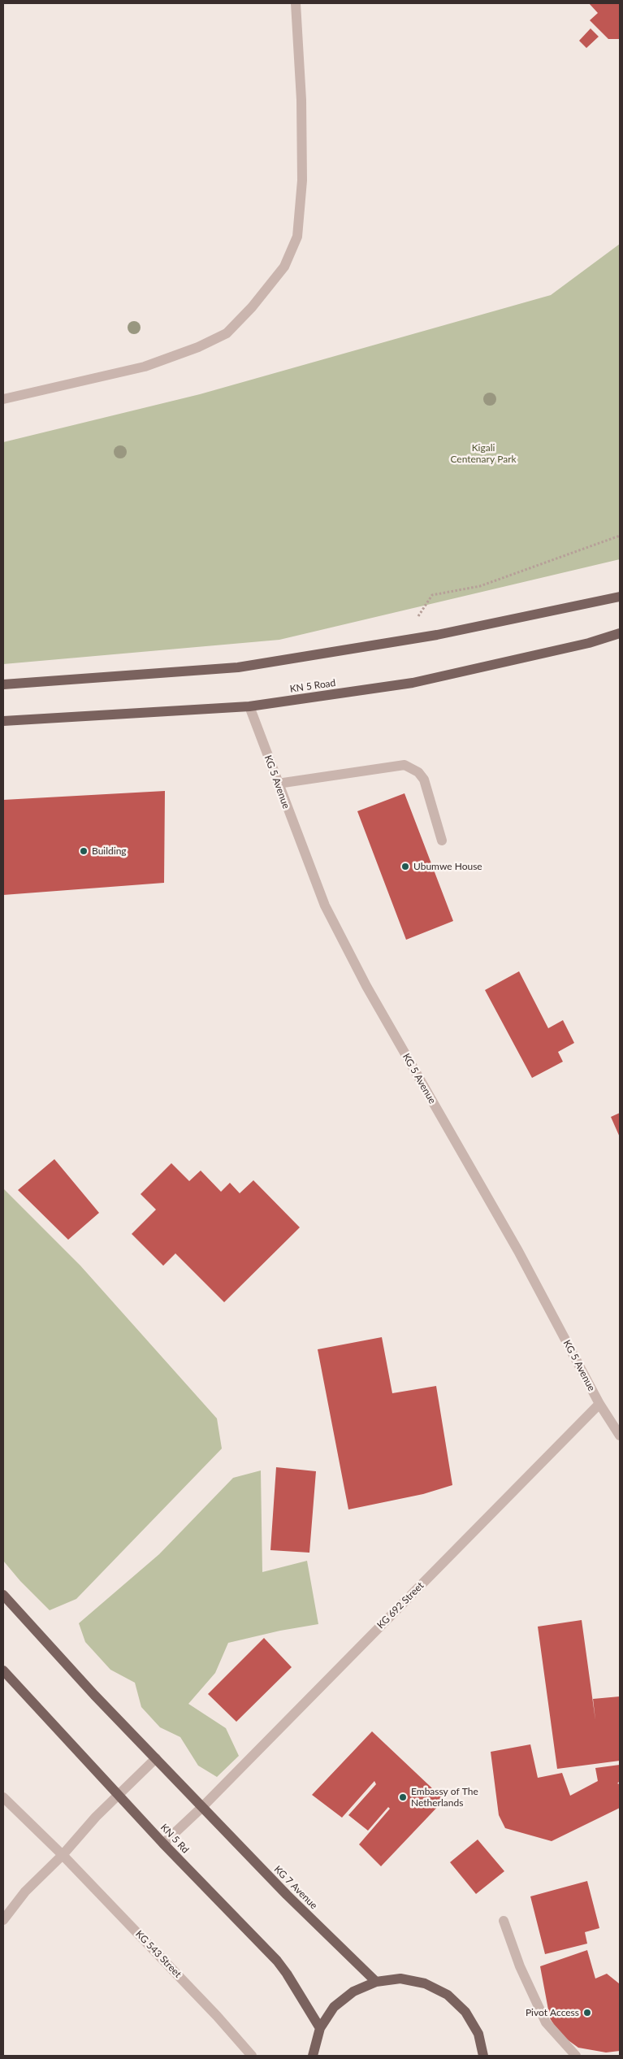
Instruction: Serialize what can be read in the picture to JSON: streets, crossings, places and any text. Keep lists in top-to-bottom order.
{
  "streets": {
    "main road": ["KN 5 Road", "KN 5 Rd", "KG 7 Avenue"],
    "street": ["KG 5 Avenue", "KG 692 Street", "KG 543 Street"]
  },
  "crossings": [
    ["KN 5 Road", "KG 5 Avenue"],
    ["KG 5 Avenue", "KG 692 Street"],
    ["KG 692 Street", "KN 5 Rd"],
    ["KG 692 Street", "KG 7 Avenue"]
  ],
  "parks": ["Kigali Centenary Park"],
  "places": [
    "Building",
    "Ubumwe House",
    "Embassy of The Netherlands",
    "Pivot Access"
  ]
}
